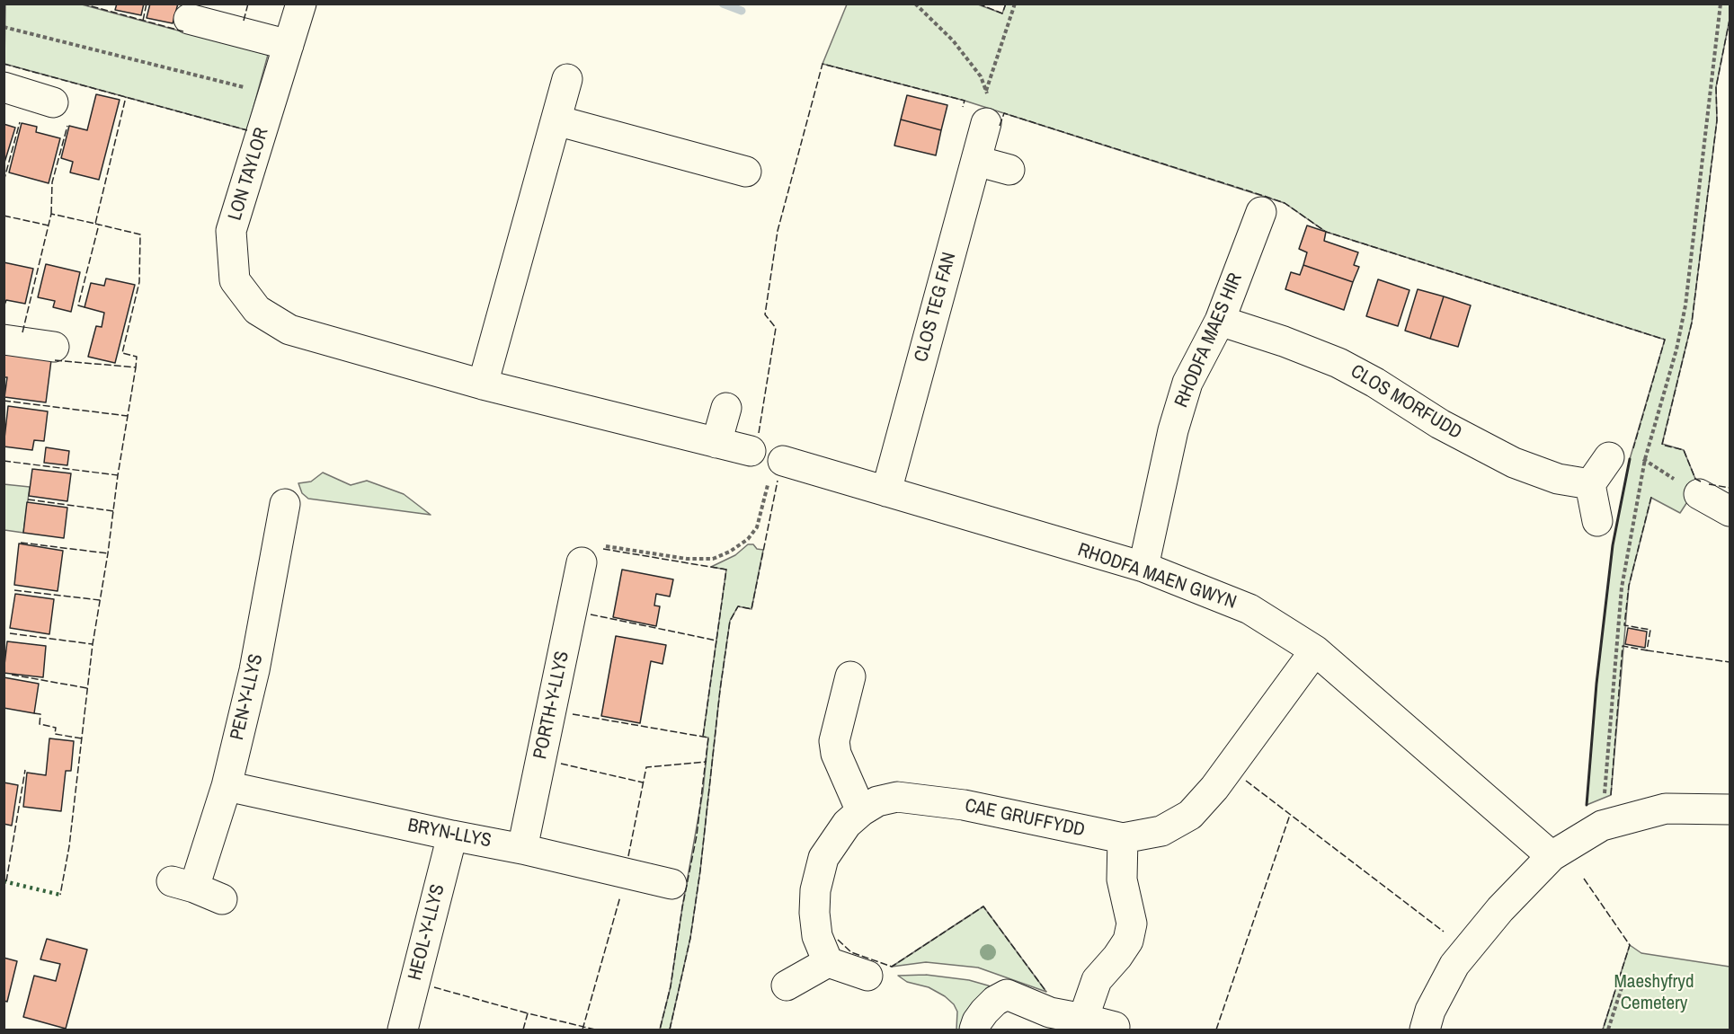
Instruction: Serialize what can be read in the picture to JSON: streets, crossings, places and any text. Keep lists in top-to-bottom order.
{
  "streets": {
    "street": [
      "LON TAYLOR",
      "CLOS TEG FAN",
      "RHODFA MAES HIR",
      "CLOS MORFUDD",
      "RHODFA MAEN GWYN",
      "PEN-Y-LLYS",
      "PORTH-Y-LLYS",
      "CAE GRUFFYDD",
      "BRYN-LLYS",
      "HEOL-Y-LLYS"
    ]
  },
  "crossings": [
    ["CLOS TEG FAN", "RHODFA MAEN GWYN"],
    ["RHODFA MAES HIR", "CLOS MORFUDD"],
    ["RHODFA MAES HIR", "RHODFA MAEN GWYN"],
    ["RHODFA MAEN GWYN", "CAE GRUFFYDD"],
    ["PEN-Y-LLYS", "BRYN-LLYS"],
    ["PORTH-Y-LLYS", "BRYN-LLYS"],
    ["BRYN-LLYS", "HEOL-Y-LLYS"]
  ],
  "parks": ["Maeshyfryd Cemetery"]
}
